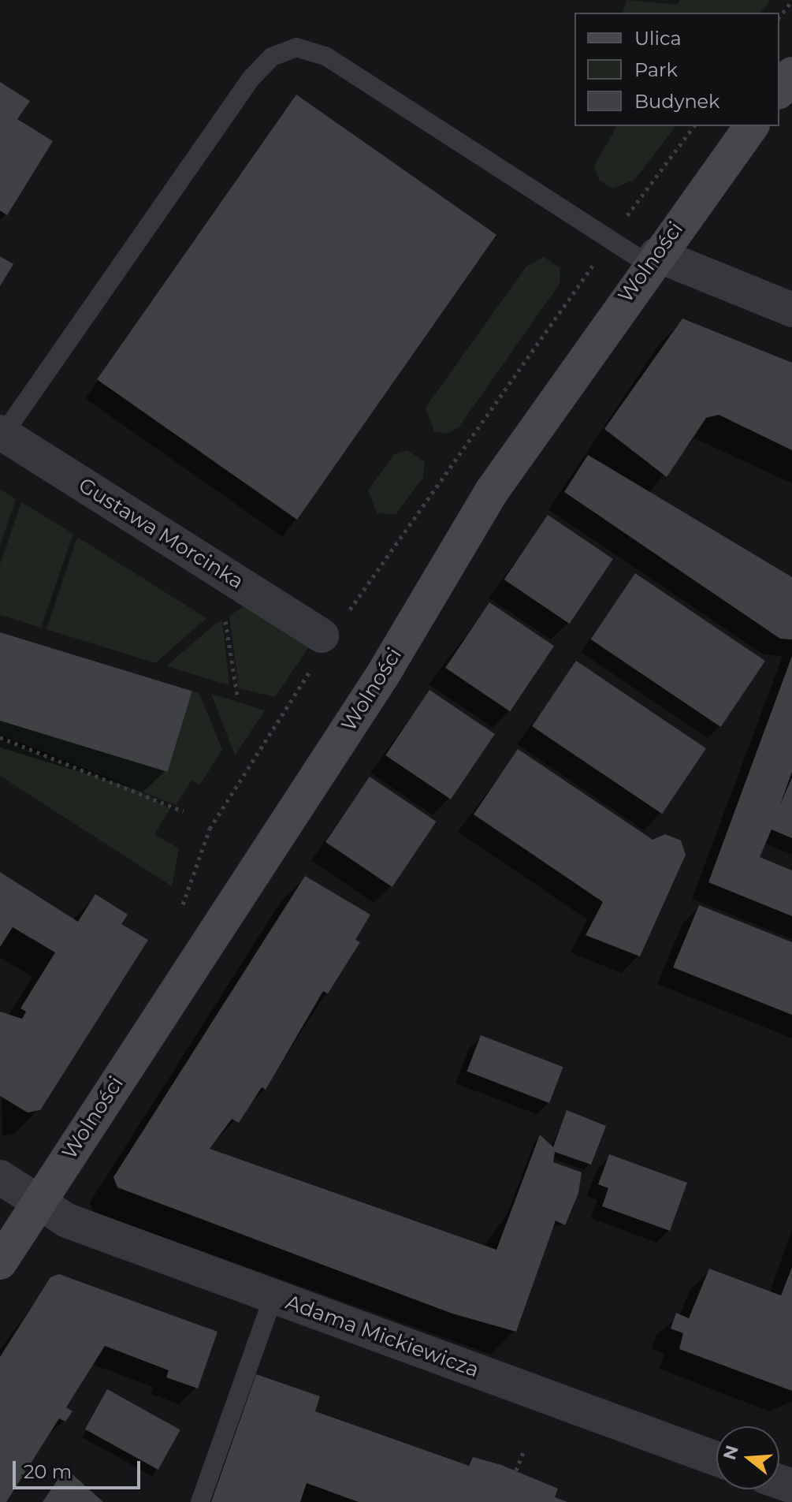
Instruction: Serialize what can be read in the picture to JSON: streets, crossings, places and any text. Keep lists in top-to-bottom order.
{
  "streets": {
    "street": ["Wolności", "Gustawa Morcinka", "Adama Mickiewicza"]
  },
  "crossings": [
    ["Wolności", "Adama Mickiewicza"]
  ],
  "legend": ["Ulica", "Park", "Budynek"],
  "scale_bar": "20 m",
  "north": "left"
}
